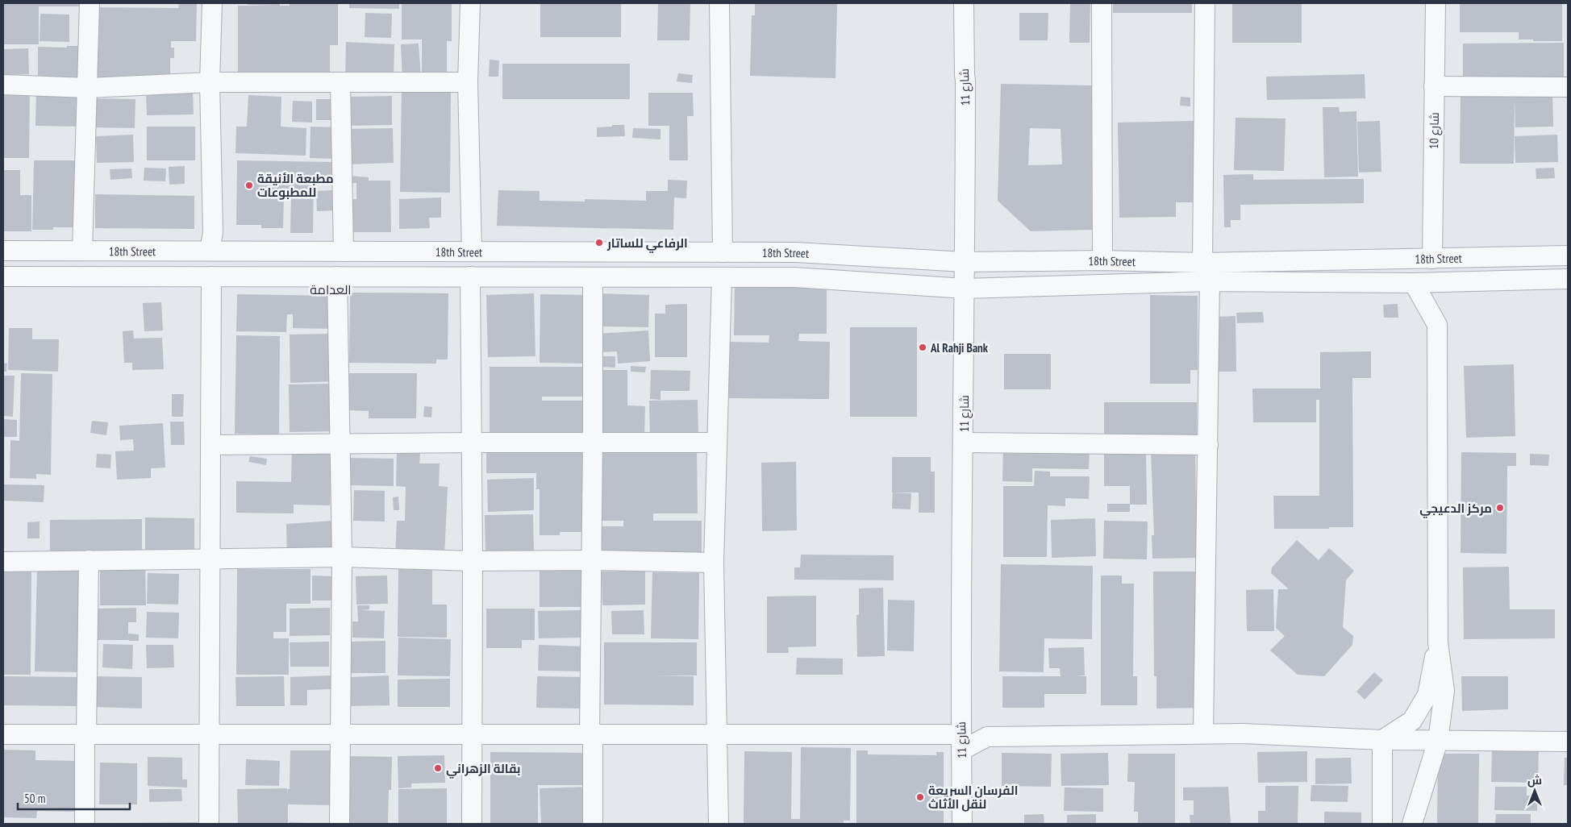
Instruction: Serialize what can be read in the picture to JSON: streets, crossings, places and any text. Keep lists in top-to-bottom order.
{
  "streets": {
    "street": ["شارع 11", "شارع 10", "18th Street"]
  },
  "crossings": [
    ["شارع 11", "18th Street"],
    ["شارع 10", "18th Street"]
  ],
  "districts": ["العدامة"],
  "places": [
    "مطبعة الأنيقة للمطبوعات",
    "الرفاعي للساتار",
    "Al Rahji Bank",
    "مركز الدعيجي",
    "بقالة الزهراني",
    "الفرسان السريعة لنقل الأثاث"
  ],
  "scale_bar": "50 m",
  "north": "top"
}
